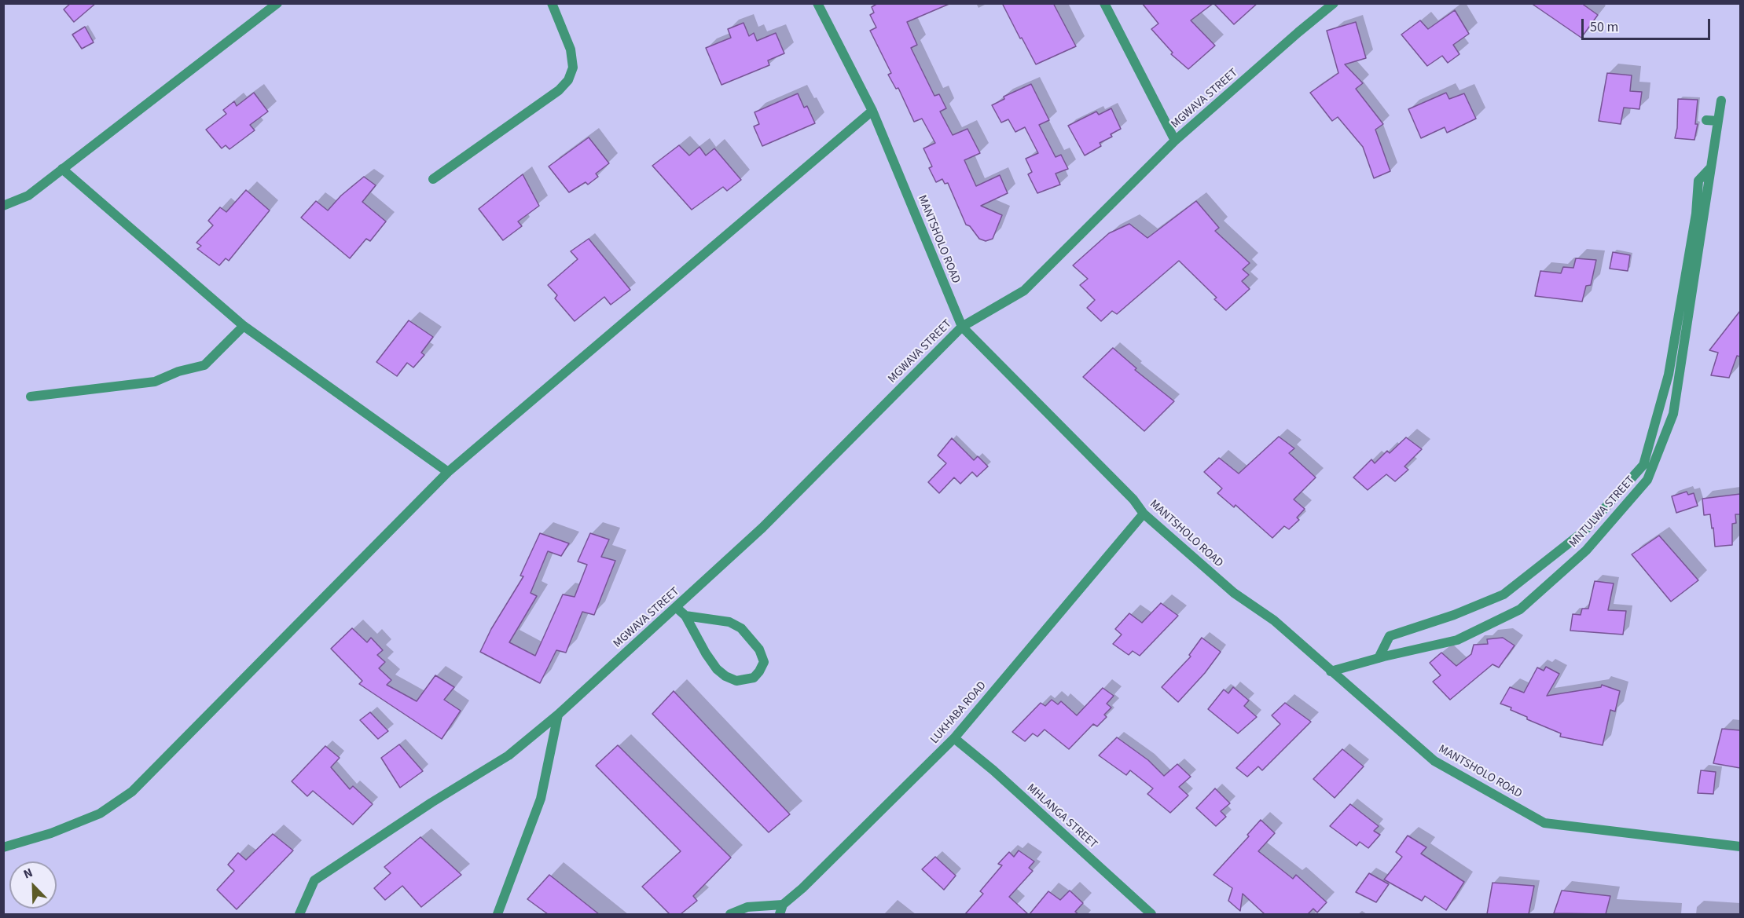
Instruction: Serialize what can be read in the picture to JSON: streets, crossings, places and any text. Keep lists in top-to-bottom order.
{
  "streets": {
    "street": [
      "MGWAVA STREET",
      "MANTSHOLO ROAD",
      "MNTULWA STREET",
      "LUKHABA ROAD",
      "MHLANGA STREET"
    ]
  },
  "crossings": [
    ["MGWAVA STREET", "MANTSHOLO ROAD"],
    ["MANTSHOLO ROAD", "MNTULWA STREET"],
    ["MANTSHOLO ROAD", "LUKHABA ROAD"],
    ["LUKHABA ROAD", "MHLANGA STREET"]
  ],
  "scale_bar": "50 m",
  "north": "top left"
}
